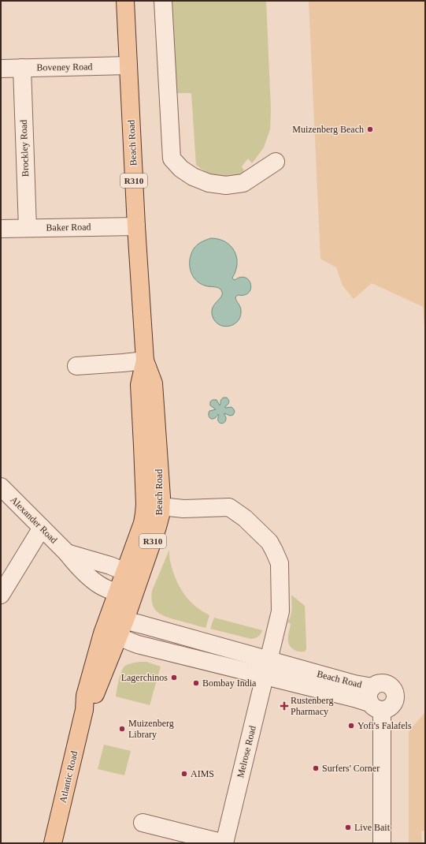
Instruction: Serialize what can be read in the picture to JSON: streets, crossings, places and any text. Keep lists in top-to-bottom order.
{
  "streets": {
    "main road": ["Beach Road", "R310", "Atlantic Road"],
    "street": [
      "Boveney Road",
      "Brockley Road",
      "Baker Road",
      "Alexander Road",
      "Melrose Road"
    ]
  },
  "crossings": [
    ["Boveney Road", "Beach Road"],
    ["Boveney Road", "Brockley Road"],
    ["Beach Road", "Baker Road"],
    ["Beach Road", "Alexander Road"],
    ["Beach Road", "Melrose Road"],
    ["Beach Road", "Atlantic Road"],
    ["Brockley Road", "Baker Road"]
  ],
  "places": {
    "other": [
      "Muizenberg Beach",
      "Lagerchinos",
      "Bombay India",
      "Yofi's Falafels",
      "Muizenberg Library",
      "Surfers' Corner",
      "AIMS",
      "Live Bait"
    ],
    "health": ["Rustenberg Pharmacy"]
  }
}
